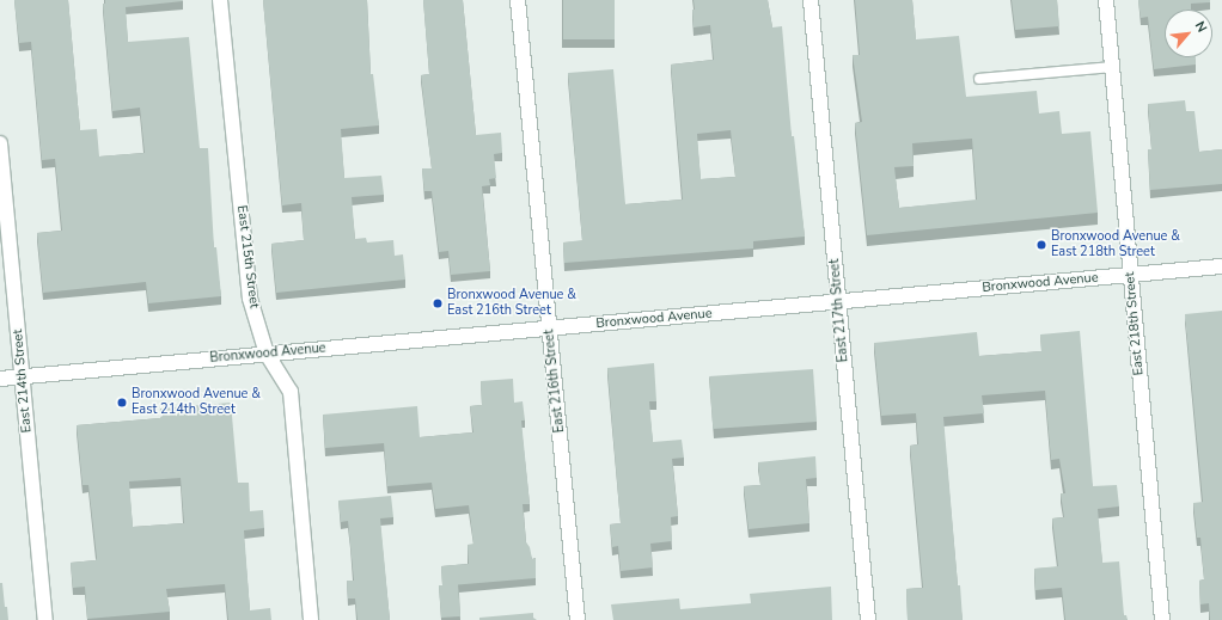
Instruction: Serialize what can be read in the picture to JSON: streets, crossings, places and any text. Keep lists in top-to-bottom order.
{
  "streets": {
    "street": [
      "East 215th Street",
      "Bronxwood Avenue",
      "East 217th Street",
      "East 218th Street",
      "East 214th Street",
      "East 216th Street"
    ]
  },
  "crossings": [
    ["East 215th Street", "Bronxwood Avenue"],
    ["Bronxwood Avenue", "East 217th Street"],
    ["Bronxwood Avenue", "East 218th Street"],
    ["Bronxwood Avenue", "East 214th Street"],
    ["Bronxwood Avenue", "East 216th Street"]
  ],
  "places": ["Bronxwood Avenue & East 218th Street", "Bronxwood Avenue & East 216th Street", "Bronxwood Avenue & East 214th Street"],
  "north": "top right"
}
